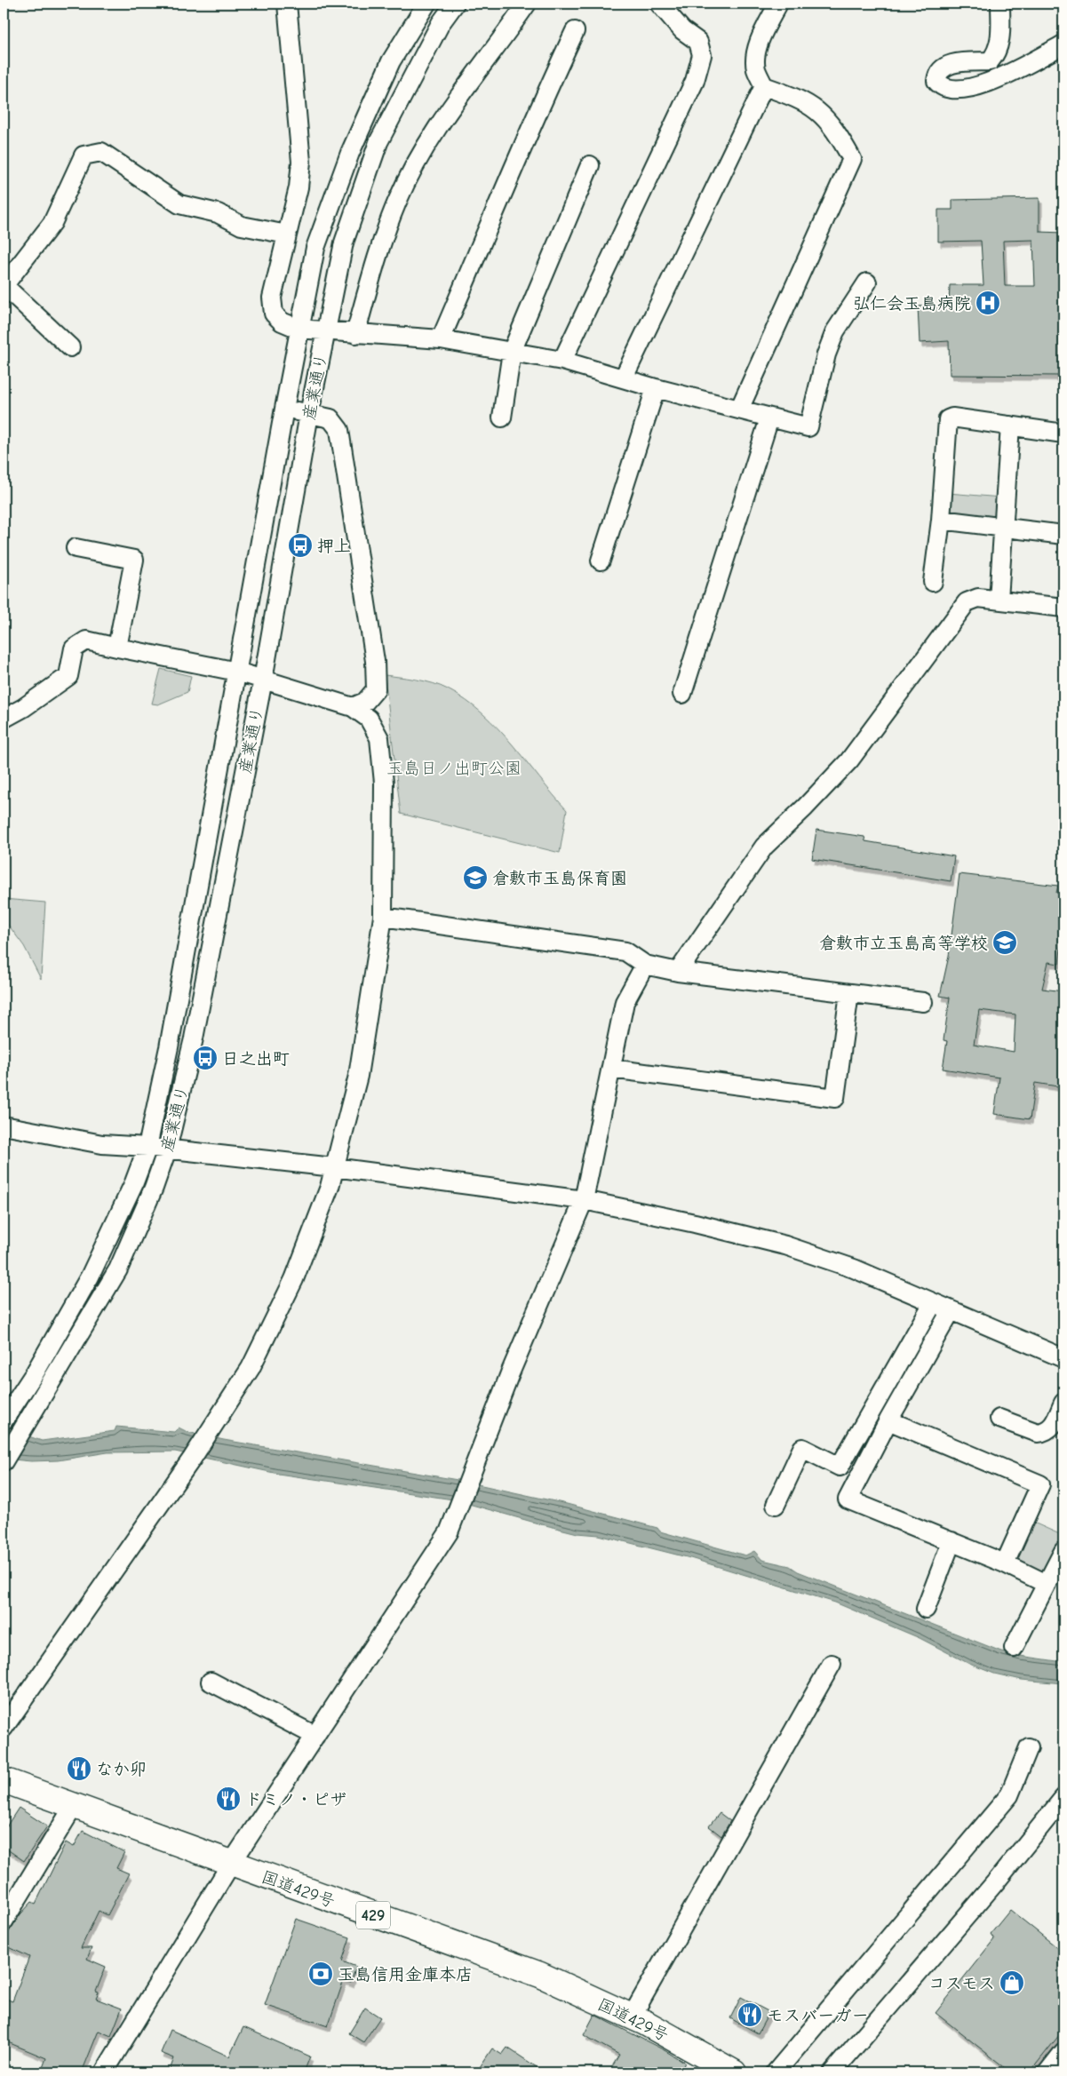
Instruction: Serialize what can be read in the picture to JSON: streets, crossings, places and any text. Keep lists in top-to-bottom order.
{
  "streets": {
    "highway": ["国道429号", "429"],
    "street": ["産業通り"]
  },
  "parks": ["玉島日ノ出町公園"],
  "places": {
    "hospital": ["弘仁会玉島病院"],
    "bus stop": ["押上", "日之出町"],
    "school or university": ["倉敷市玉島保育園", "倉敷市立玉島高等学校"],
    "restaurant": ["なか卯", "ドミノ・ピザ", "モスバーガー"],
    "bank": ["玉島信用金庫本店"],
    "shop": ["コスモス"]
  }
}
